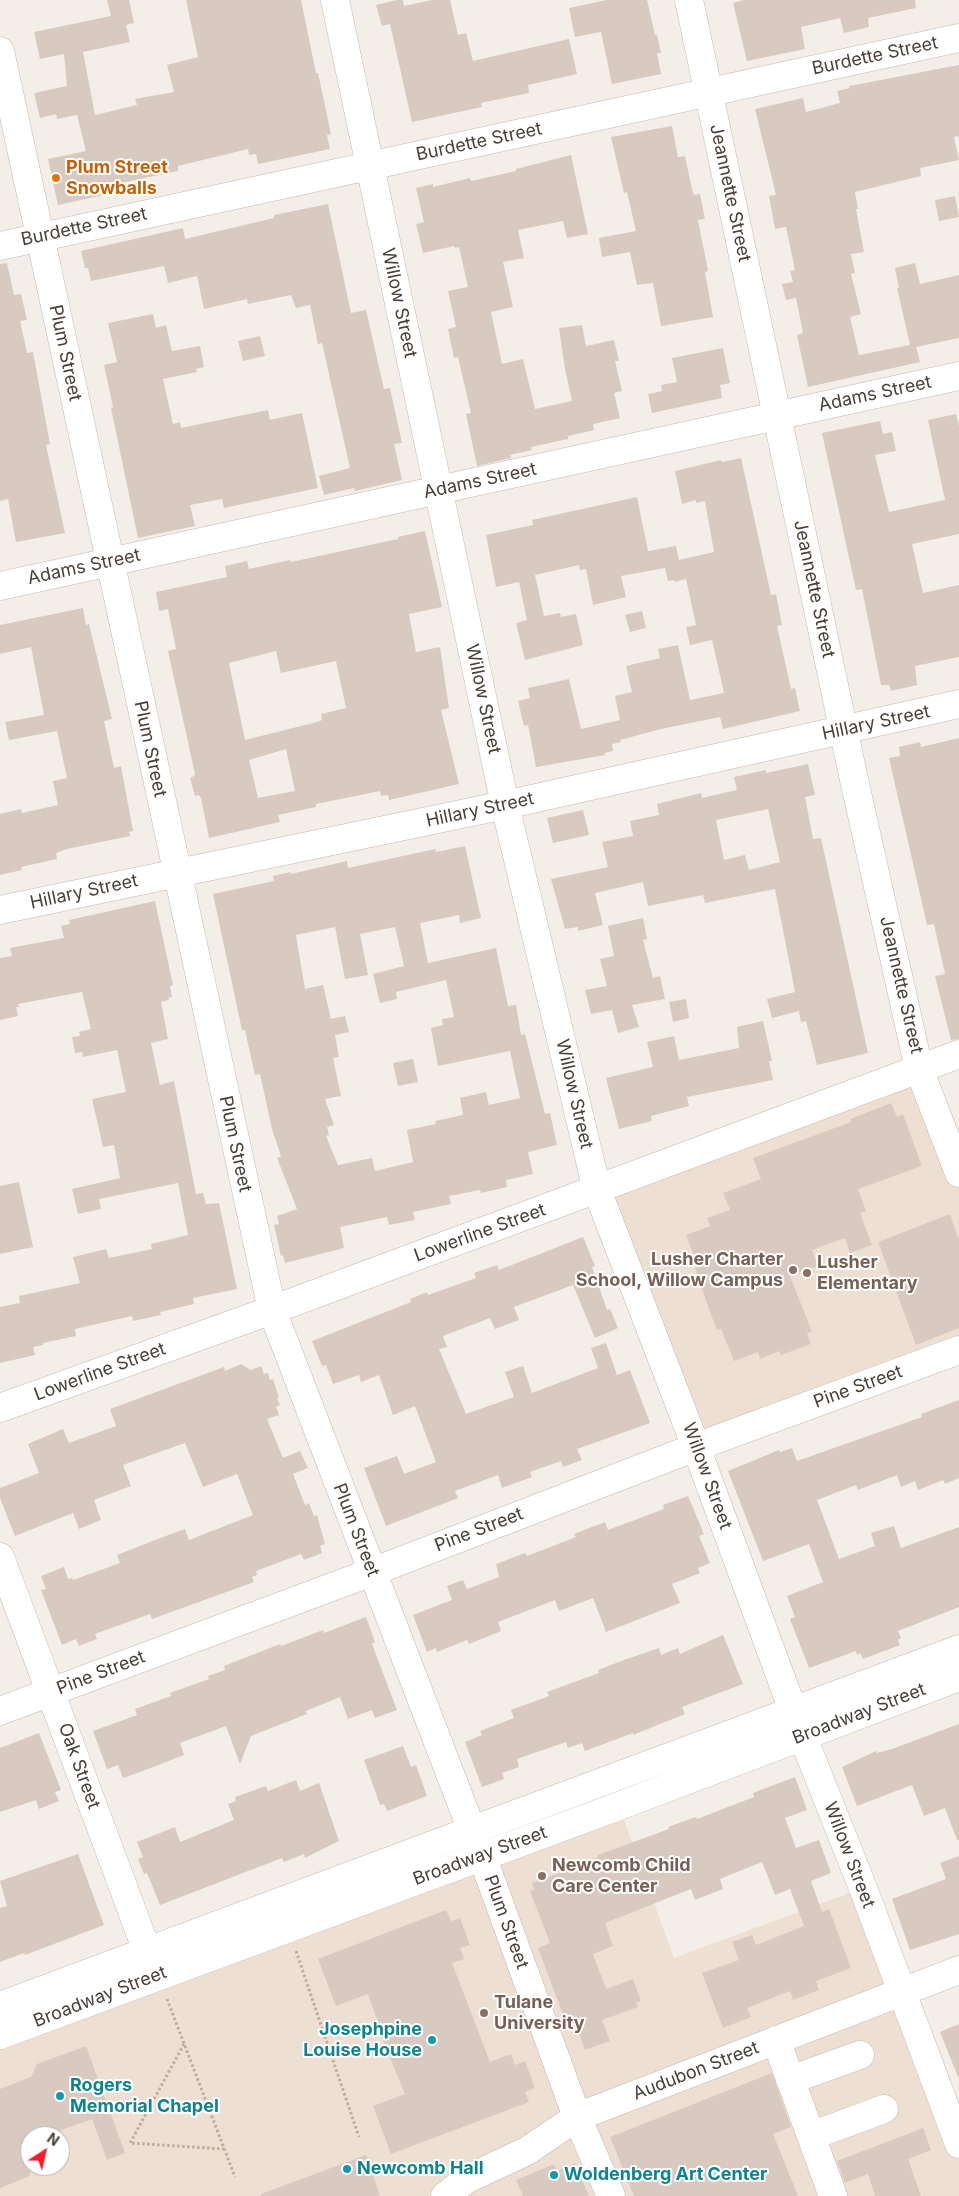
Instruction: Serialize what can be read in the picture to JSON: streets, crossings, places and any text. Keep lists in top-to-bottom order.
{
  "streets": {
    "street": [
      "Burdette Street",
      "Jeannette Street",
      "Willow Street",
      "Plum Street",
      "Adams Street",
      "Hillary Street",
      "Lowerline Street",
      "Pine Street",
      "Broadway Street",
      "Oak Street",
      "Audubon Street"
    ]
  },
  "crossings": [
    ["Burdette Street", "Jeannette Street"],
    ["Burdette Street", "Willow Street"],
    ["Burdette Street", "Plum Street"],
    ["Jeannette Street", "Adams Street"],
    ["Jeannette Street", "Hillary Street"],
    ["Jeannette Street", "Lowerline Street"],
    ["Willow Street", "Adams Street"],
    ["Willow Street", "Hillary Street"],
    ["Willow Street", "Lowerline Street"],
    ["Willow Street", "Pine Street"],
    ["Willow Street", "Broadway Street"],
    ["Willow Street", "Audubon Street"],
    ["Plum Street", "Adams Street"],
    ["Plum Street", "Hillary Street"],
    ["Plum Street", "Lowerline Street"],
    ["Plum Street", "Pine Street"],
    ["Plum Street", "Broadway Street"],
    ["Plum Street", "Audubon Street"],
    ["Pine Street", "Oak Street"],
    ["Broadway Street", "Oak Street"]
  ],
  "places": [
    "Plum Street Snowballs",
    "Lusher Charter School, Willow Campus",
    "Lusher Elementary",
    "Newcomb Child Care Center",
    "Tulane University",
    "Josephpine Louise House",
    "Rogers Memorial Chapel",
    "Newcomb Hall",
    "Woldenberg Art Center"
  ],
  "north": "top right"
}
